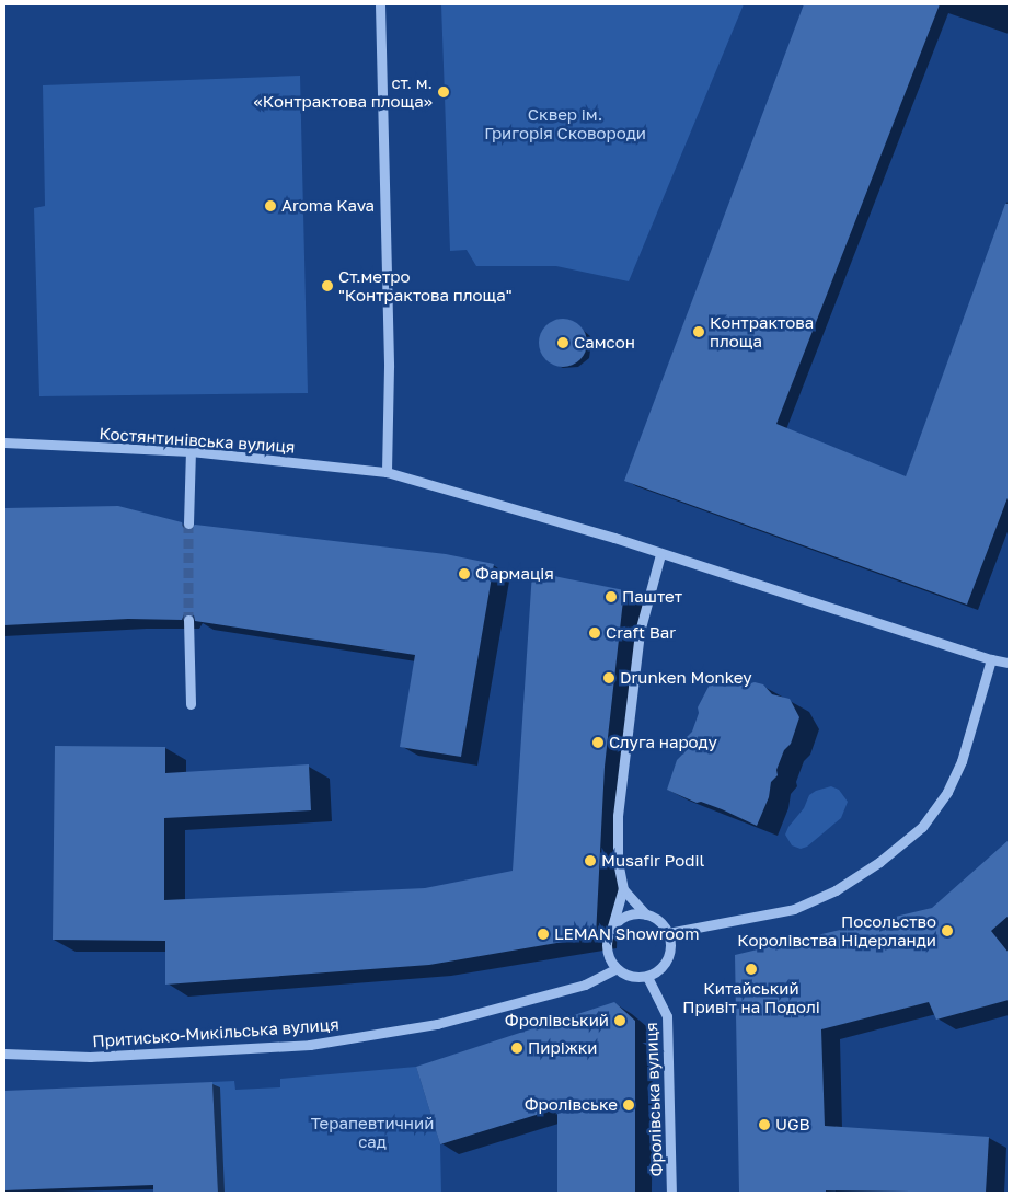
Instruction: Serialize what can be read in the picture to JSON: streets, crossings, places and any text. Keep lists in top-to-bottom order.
{
  "streets": {
    "street": ["Костянтинівська вулиця", "Притисько-Микільська вулиця", "Фролівська вулиця"]
  },
  "crossings": [
    ["Притисько-Микільська вулиця", "Фролівська вулиця"]
  ],
  "parks": ["Сквер ім. Григорія Сковороди", "Терапевтичний сад"],
  "places": [
    "ст. м. «Контрактова площа»",
    "Aroma Kava",
    "Ст.метро \"Контрактова площа\"",
    "Контрактова площа",
    "Самсон",
    "Фармація",
    "Паштет",
    "Craft Bar",
    "Drunken Monkey",
    "Слуга народу",
    "Musafir Podil",
    "Посольство Королівства Нідерланди",
    "LEMAN Showroom",
    "Китайський Привіт на Подолі",
    "Фролівський",
    "Пиріжки",
    "Фролівське",
    "UGB"
  ]
}
